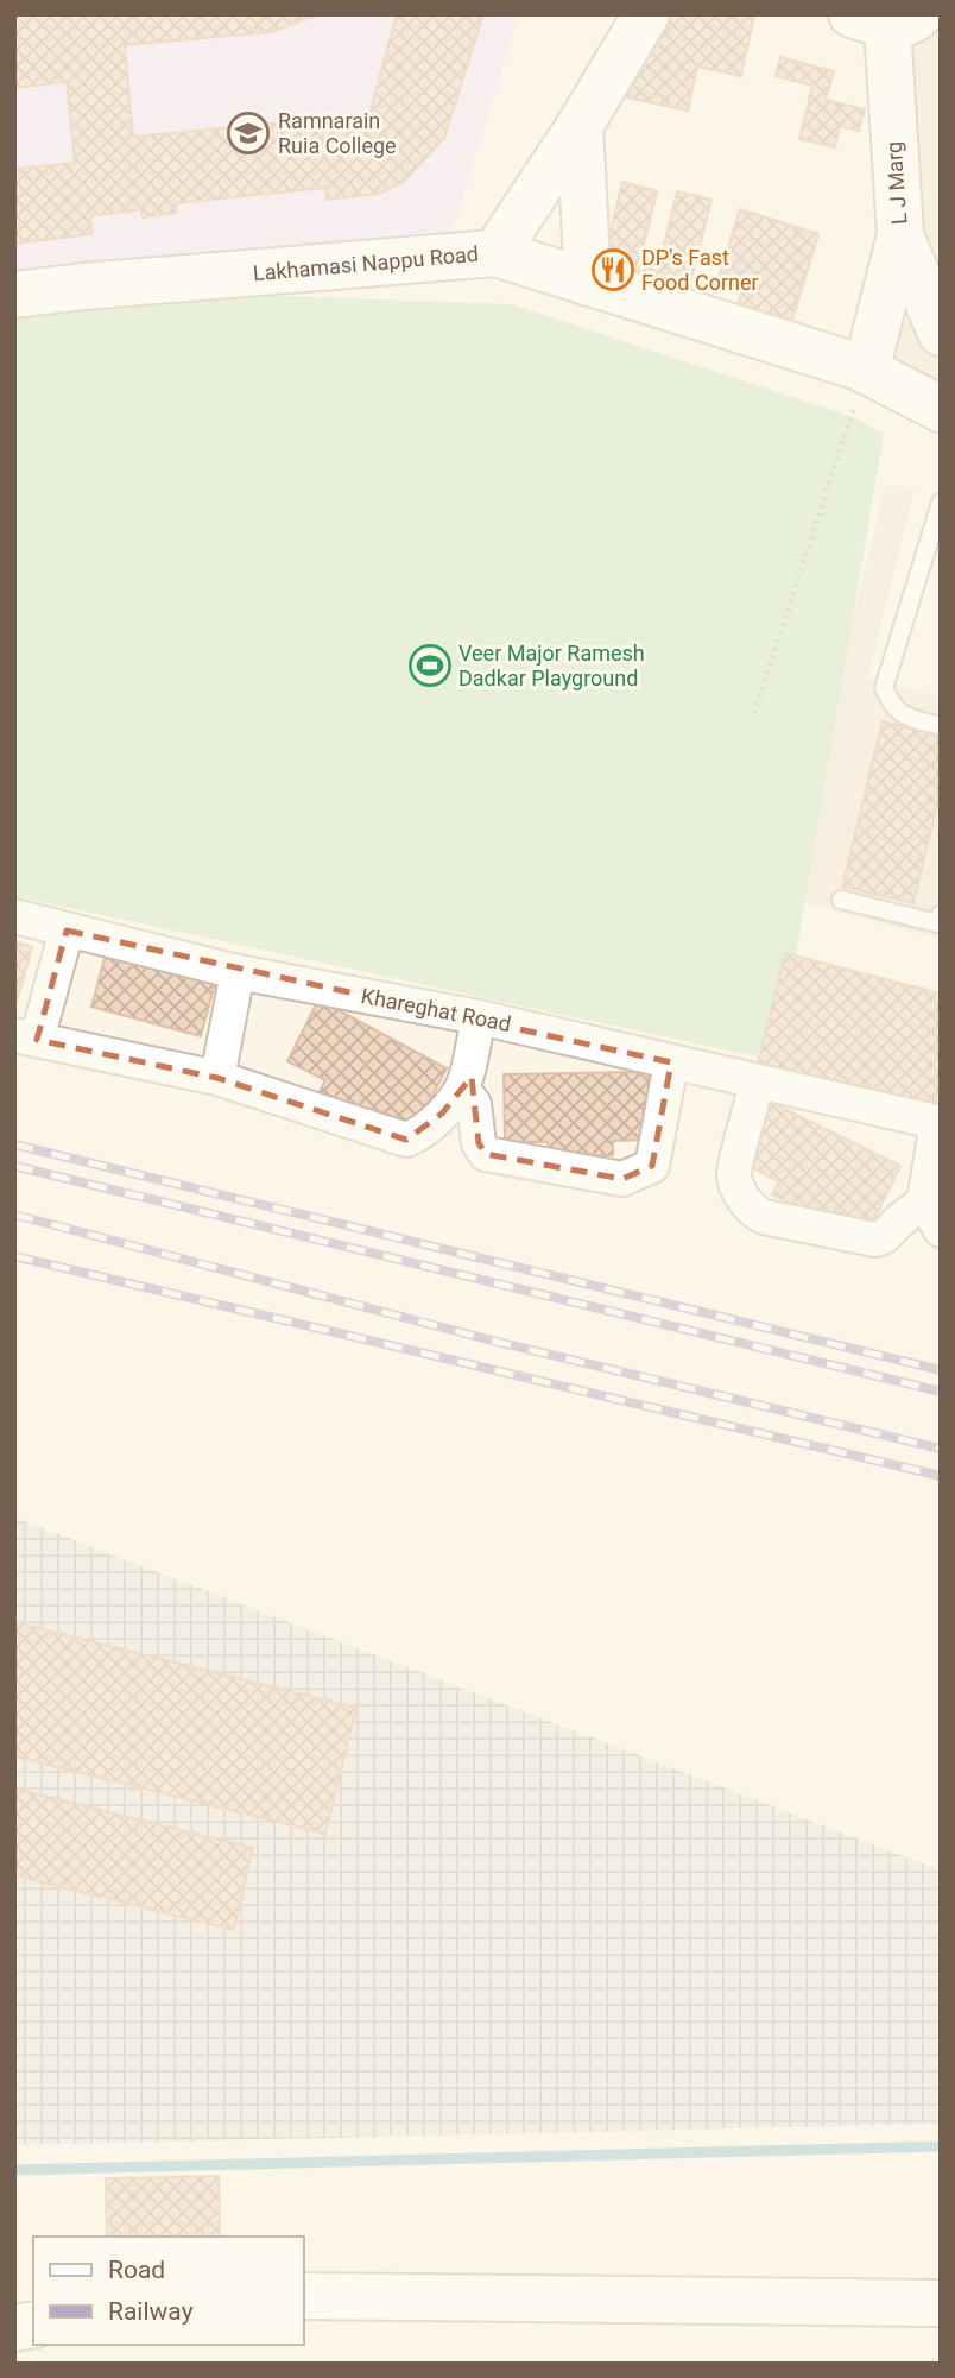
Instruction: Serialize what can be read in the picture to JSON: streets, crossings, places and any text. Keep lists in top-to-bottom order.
{
  "streets": {
    "street": ["L J Marg", "Lakhamasi Nappu Road", "Khareghat Road"]
  },
  "crossings": [
    ["L J Marg", "Lakhamasi Nappu Road"]
  ],
  "places": {
    "school or university": ["Ramnarain Ruia College"],
    "restaurant": ["DP's Fast Food Corner"],
    "sports": ["Veer Major Ramesh Dadkar Playground"]
  },
  "legend": ["Road", "Railway"]
}
